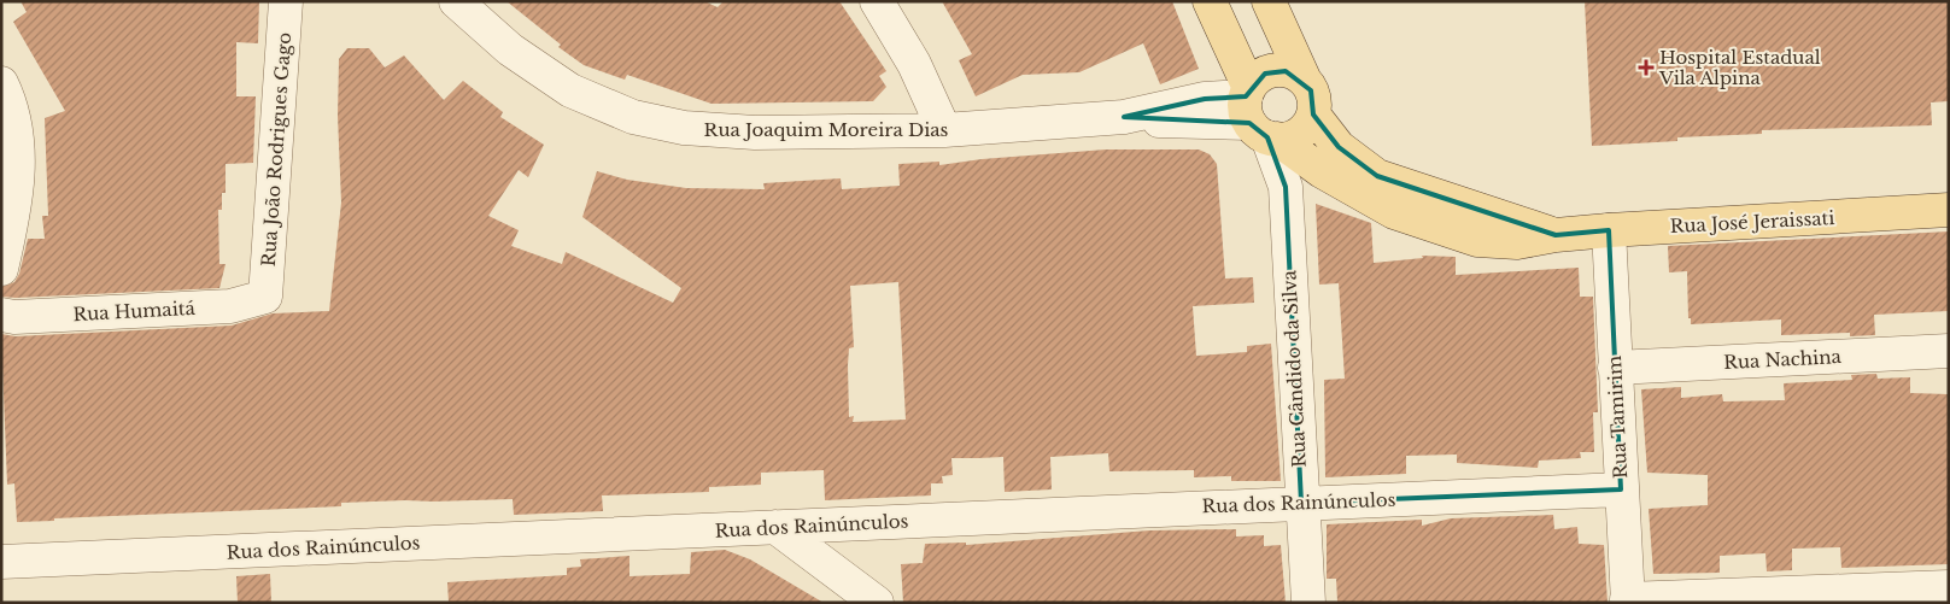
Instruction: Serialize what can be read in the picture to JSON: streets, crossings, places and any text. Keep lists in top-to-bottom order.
{
  "streets": {
    "main road": ["Rua José Jeraissati"],
    "street": [
      "Rua Joaquim Moreira Dias",
      "Rua João Rodrigues Gago",
      "Rua Humaitá",
      "Rua Nachina",
      "Rua Cândido da Silva",
      "Rua Tamirim",
      "Rua dos Rainúnculos"
    ]
  },
  "crossings": [
    ["Rua Joaquim Moreira Dias", "Rua José Jeraissati"],
    ["Rua Joaquim Moreira Dias", "Rua Cândido da Silva"],
    ["Rua João Rodrigues Gago", "Rua Humaitá"],
    ["Rua José Jeraissati", "Rua Cândido da Silva"],
    ["Rua José Jeraissati", "Rua Tamirim"],
    ["Rua Nachina", "Rua Tamirim"],
    ["Rua Cândido da Silva", "Rua dos Rainúnculos"],
    ["Rua Tamirim", "Rua dos Rainúnculos"]
  ],
  "places": {
    "health": ["Hospital Estadual Vila Alpina"]
  }
}
